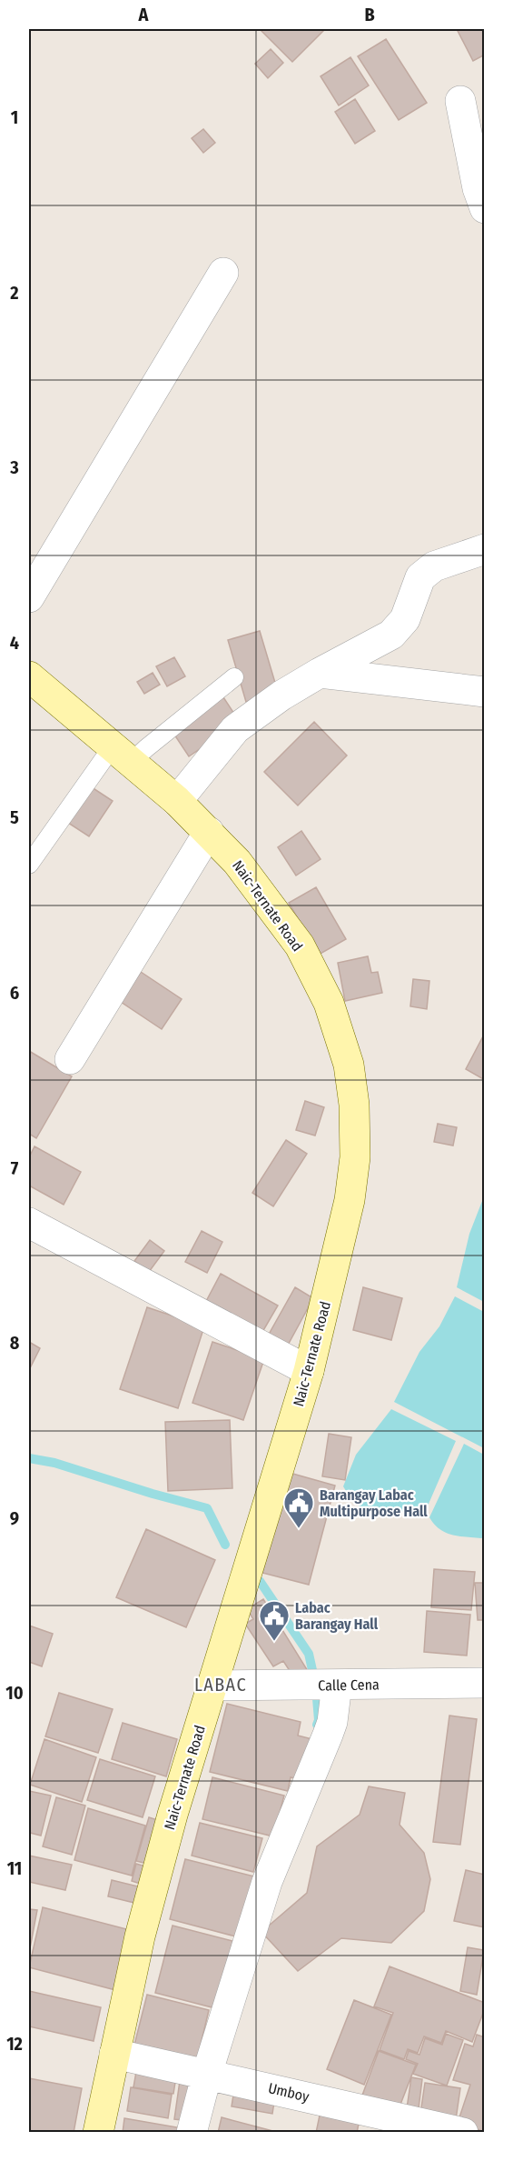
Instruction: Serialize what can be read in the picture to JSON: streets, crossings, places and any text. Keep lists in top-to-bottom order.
{
  "streets": {
    "main road": ["Naic-Ternate Road"],
    "street": ["Calle Cena", "Umboy"]
  },
  "crossings": [
    ["Naic-Ternate Road", "Calle Cena"],
    ["Naic-Ternate Road", "Umboy"]
  ],
  "districts": ["LABAC"],
  "places": {
    "public building": ["Barangay Labac Multipurpose Hall", "Labac Barangay Hall"]
  },
  "grid": {
    "columns": ["A", "B"],
    "rows": [
      "1",
      "2",
      "3",
      "4",
      "5",
      "6",
      "7",
      "8",
      "9",
      "10",
      "11",
      "12"
    ]
  }
}
